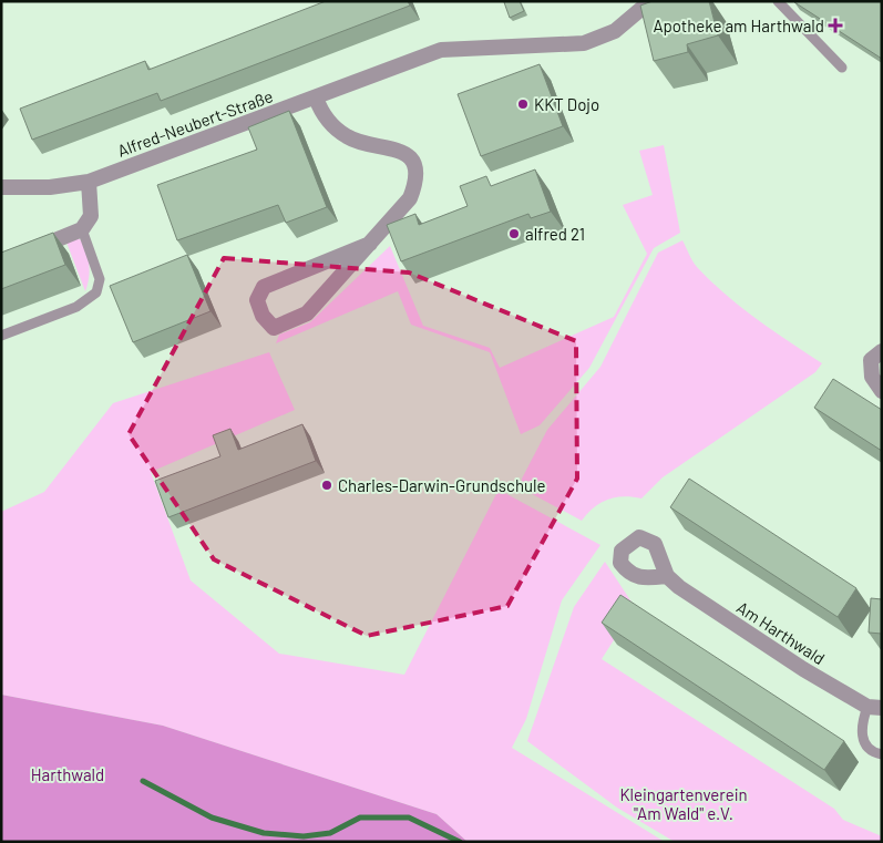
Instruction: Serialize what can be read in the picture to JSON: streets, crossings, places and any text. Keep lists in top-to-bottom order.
{
  "streets": {
    "street": ["Alfred-Neubert-Straße", "Am Harthwald"]
  },
  "parks": ["Harthwald", "Kleingartenverein \"Am Wald\" e.V."],
  "places": {
    "health": ["Apotheke am Harthwald"],
    "other": ["KKT Dojo", "alfred 21", "Charles-Darwin-Grundschule"]
  }
}
